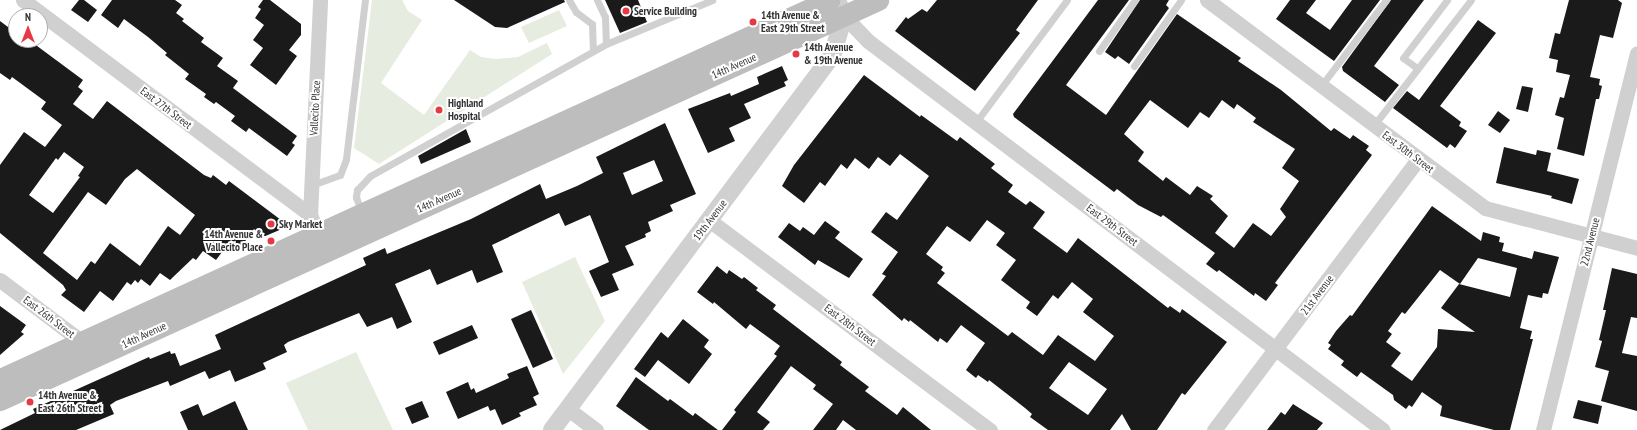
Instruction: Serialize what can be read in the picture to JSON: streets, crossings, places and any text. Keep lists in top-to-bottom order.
{
  "streets": {
    "main road": ["14th Avenue"],
    "street": [
      "East 27th Street",
      "Vallecito Place",
      "East 30th Street",
      "19th Avenue",
      "East 29th Street",
      "22nd Avenue",
      "21st Avenue",
      "East 26th Street",
      "East 28th Street"
    ]
  },
  "crossings": [
    ["14th Avenue", "East 27th Street"],
    ["14th Avenue", "Vallecito Place"],
    ["14th Avenue", "19th Avenue"],
    ["14th Avenue", "East 29th Street"],
    ["14th Avenue", "East 26th Street"],
    ["East 27th Street", "Vallecito Place"],
    ["East 30th Street", "22nd Avenue"],
    ["East 30th Street", "21st Avenue"],
    ["19th Avenue", "East 29th Street"],
    ["19th Avenue", "East 28th Street"],
    ["East 29th Street", "21st Avenue"]
  ],
  "places": [
    "Service Building",
    "14th Avenue & East 29th Street",
    "14th Avenue & 19th Avenue",
    "Highland Hospital",
    "Sky Market",
    "14th Avenue & Vallecito Place",
    "14th Avenue & East 26th Street"
  ],
  "north": "top"
}
